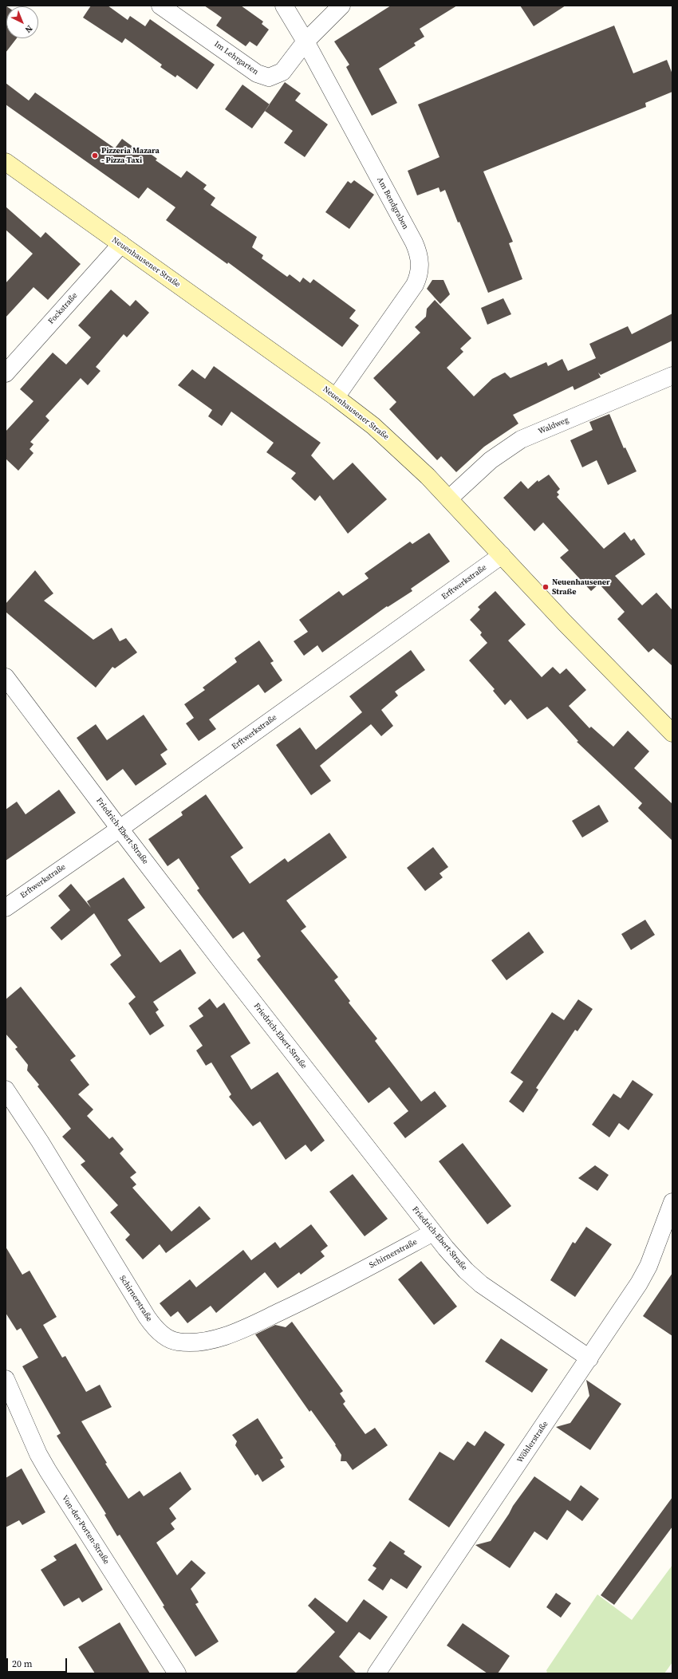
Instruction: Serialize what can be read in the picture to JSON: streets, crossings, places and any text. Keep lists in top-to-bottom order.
{
  "streets": {
    "main road": ["Neuenhausener Straße"],
    "street": [
      "Im Lehrgarten",
      "Am Bendgraben",
      "Fockstraße",
      "Waldweg",
      "Erftwerkstraße",
      "Friedrich-Ebert-Straße",
      "Schirnerstraße",
      "Wöhlerstraße",
      "Von-der-Porten-Straße"
    ]
  },
  "crossings": [
    ["Im Lehrgarten", "Am Bendgraben"],
    ["Am Bendgraben", "Neuenhausener Straße"],
    ["Neuenhausener Straße", "Fockstraße"],
    ["Neuenhausener Straße", "Waldweg"],
    ["Neuenhausener Straße", "Erftwerkstraße"],
    ["Erftwerkstraße", "Friedrich-Ebert-Straße"],
    ["Friedrich-Ebert-Straße", "Schirnerstraße"],
    ["Friedrich-Ebert-Straße", "Wöhlerstraße"]
  ],
  "places": ["Pizzeria Mazara - Pizza Taxi", "Neuenhausener Straße"],
  "scale_bar": "20 m",
  "north": "bottom right"
}
